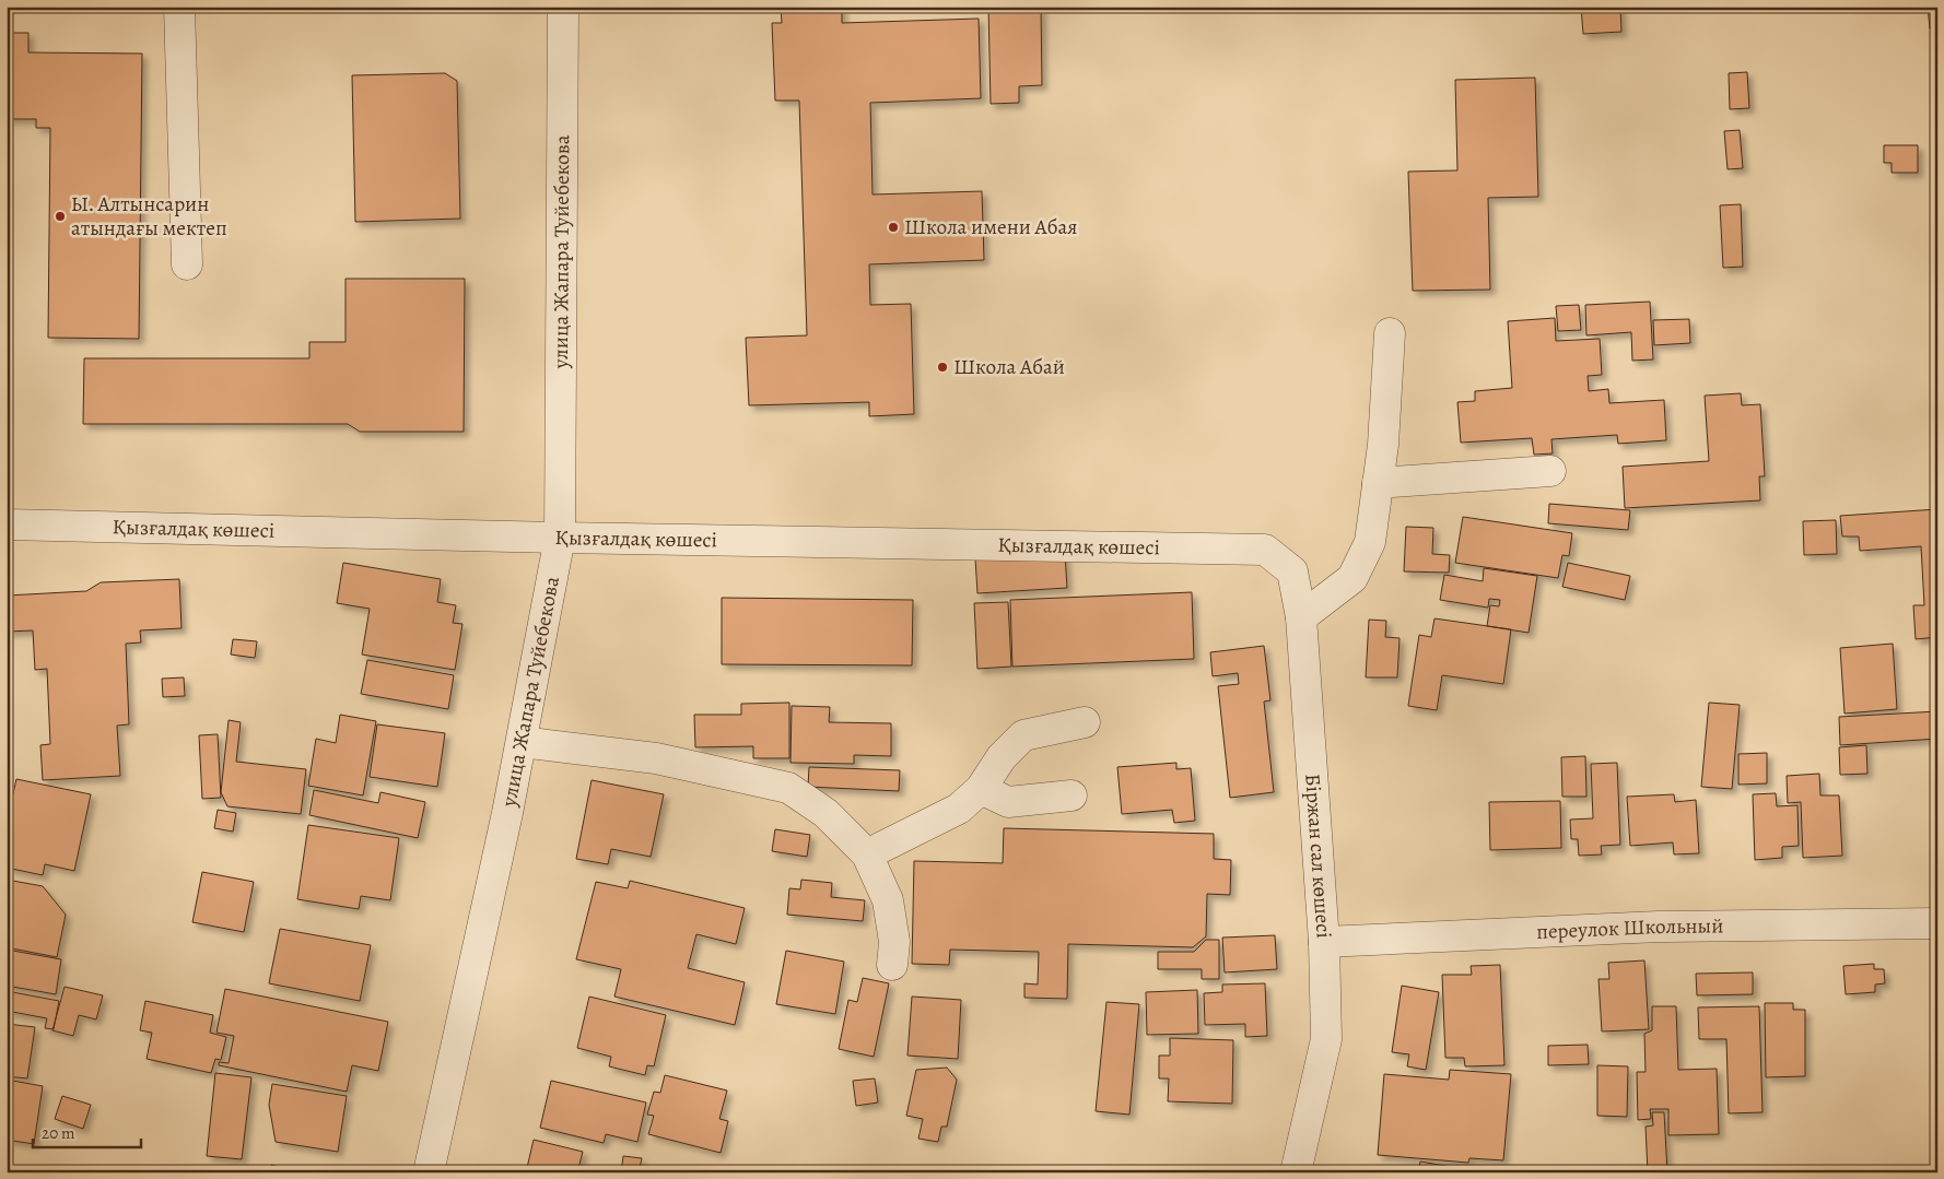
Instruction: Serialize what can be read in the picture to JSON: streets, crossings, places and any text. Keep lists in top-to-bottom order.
{
  "streets": {
    "street": [
      "улица Жапара Туйебекова",
      "Қызғалдақ көшесі",
      "Біржан сал көшесі",
      "переулок Школьный"
    ]
  },
  "crossings": [
    ["улица Жапара Туйебекова", "Қызғалдақ көшесі"],
    ["Қызғалдақ көшесі", "Біржан сал көшесі"],
    ["Біржан сал көшесі", "переулок Школьный"]
  ],
  "places": ["Ы. Алтынсарин атындағы мектеп", "Школа имени Абая", "Школа Абай"],
  "scale_bar": "20 m"
}
